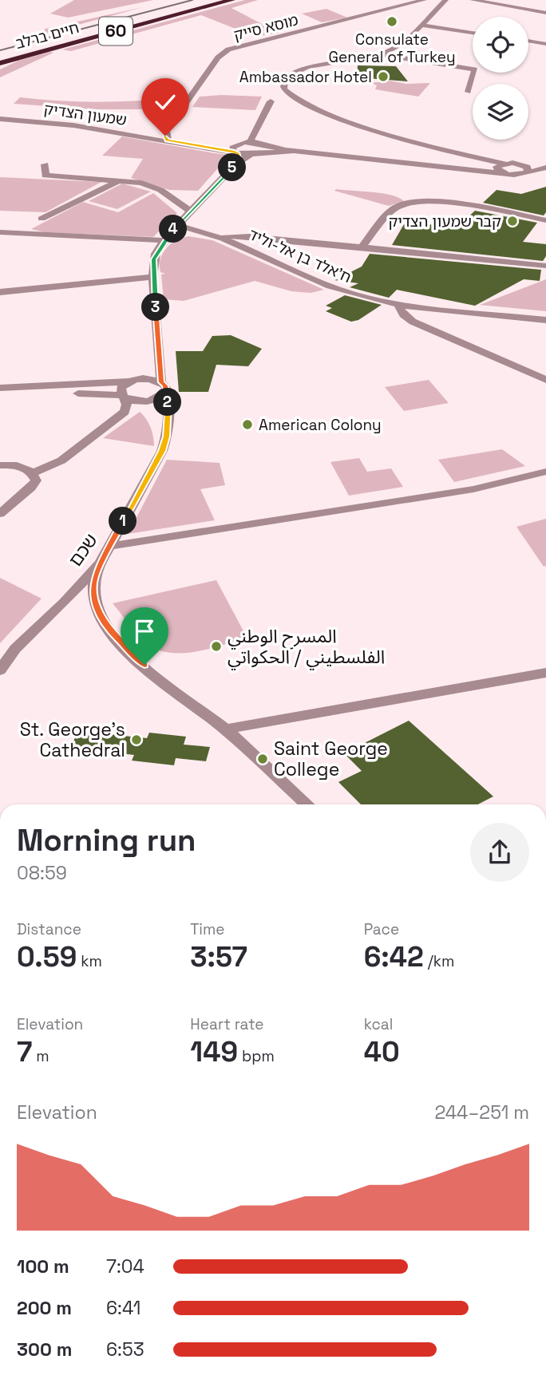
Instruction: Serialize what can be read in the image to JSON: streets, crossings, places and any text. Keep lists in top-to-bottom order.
{
  "streets": {
    "highway": ["60", "חיים ברלב"],
    "street": [
      "מוסא סייק",
      "שמעון הצדיק",
      "ח'אלד בן אל-וליד",
      "שכם"
    ]
  },
  "crossings": [
    ["מוסא סייק", "שמעון הצדיק"],
    ["שמעון הצדיק", "שכם"],
    ["ח'אלד בן אל-וליד", "שכם"]
  ],
  "places": [
    "Consulate General of Turkey",
    "Ambassador Hotel",
    "קבר שמעון הצדיק",
    "American Colony",
    "المسرح الوطني الفلسطيني / الحكواتي",
    "St. George's Cathedral",
    "Saint George College"
  ],
  "page": {
    "pins": [
      "5",
      "4",
      "3",
      "2",
      "1"
    ],
    "heading": ["Morning run", "08:59"],
    "stats": [
      ["Distance", "0.59 km"],
      ["Time", "3:57"],
      ["Pace", "6:42 /km"],
      ["Elevation", "7 m"],
      ["Heart rate", "149 bpm"],
      ["kcal", "40"]
    ],
    "chart": ["Elevation", "244–251 m"],
    "list": [
      {
        "name": "100 m",
        "note": "7:04"
      },
      {
        "name": "200 m",
        "note": "6:41"
      },
      {
        "name": "300 m",
        "note": "6:53"
      }
    ]
  }
}
